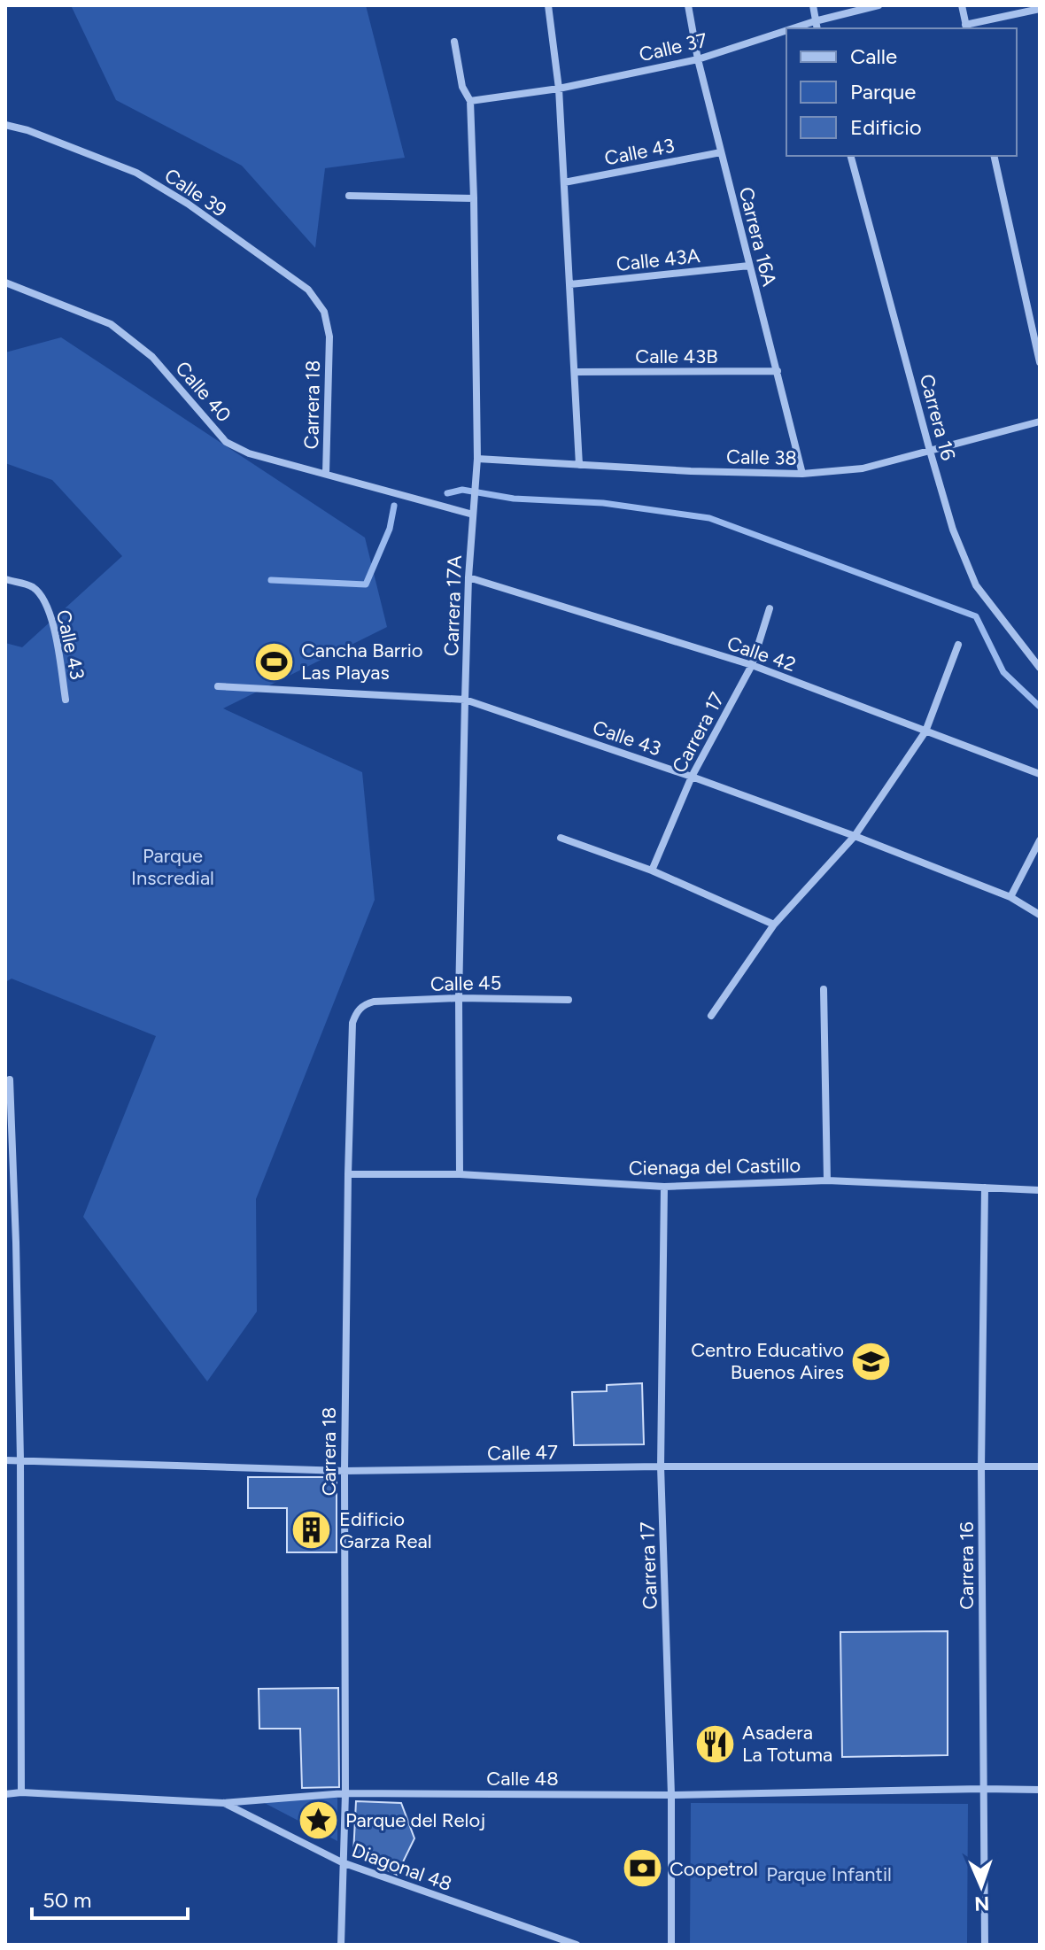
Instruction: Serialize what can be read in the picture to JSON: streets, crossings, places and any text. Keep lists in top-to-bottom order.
{
  "streets": {
    "street": [
      "Calle 37",
      "Calle 43",
      "Calle 39",
      "Carrera 16A",
      "Calle 43A",
      "Calle 43B",
      "Calle 40",
      "Carrera 18",
      "Carrera 16",
      "Calle 38",
      "Carrera 17A",
      "Calle 42",
      "Carrera 17",
      "Calle 45",
      "Cienaga del Castillo",
      "Calle 47",
      "Calle 48",
      "Diagonal 48"
    ]
  },
  "crossings": [
    ["Calle 37", "Carrera 16A"],
    ["Calle 37", "Carrera 17A"],
    ["Calle 43", "Carrera 16A"],
    ["Calle 43", "Carrera 17A"],
    ["Calle 43", "Carrera 17"],
    ["Calle 39", "Carrera 18"],
    ["Carrera 16A", "Calle 43A"],
    ["Carrera 16A", "Calle 43B"],
    ["Carrera 16A", "Calle 38"],
    ["Calle 40", "Carrera 18"],
    ["Calle 40", "Carrera 17A"],
    ["Carrera 18", "Calle 45"],
    ["Carrera 18", "Cienaga del Castillo"],
    ["Carrera 18", "Calle 47"],
    ["Carrera 18", "Calle 48"],
    ["Carrera 18", "Diagonal 48"],
    ["Carrera 16", "Calle 38"],
    ["Carrera 16", "Cienaga del Castillo"],
    ["Carrera 16", "Calle 47"],
    ["Carrera 16", "Calle 48"],
    ["Calle 38", "Carrera 17A"],
    ["Carrera 17A", "Calle 42"],
    ["Carrera 17A", "Calle 45"],
    ["Carrera 17A", "Cienaga del Castillo"],
    ["Calle 42", "Carrera 17"],
    ["Carrera 17", "Cienaga del Castillo"],
    ["Carrera 17", "Calle 47"],
    ["Carrera 17", "Calle 48"],
    ["Calle 48", "Diagonal 48"]
  ],
  "parks": ["Parque Inscredial", "Parque Infantil"],
  "places": {
    "sports": ["Cancha Barrio Las Playas"],
    "school or university": ["Centro Educativo Buenos Aires"],
    "building": ["Edificio Garza Real"],
    "restaurant": ["Asadera La Totuma"],
    "place": ["Parque del Reloj"],
    "bank": ["Coopetrol"]
  },
  "legend": ["Calle", "Parque", "Edificio"],
  "scale_bar": "50 m",
  "north": "bottom"
}
